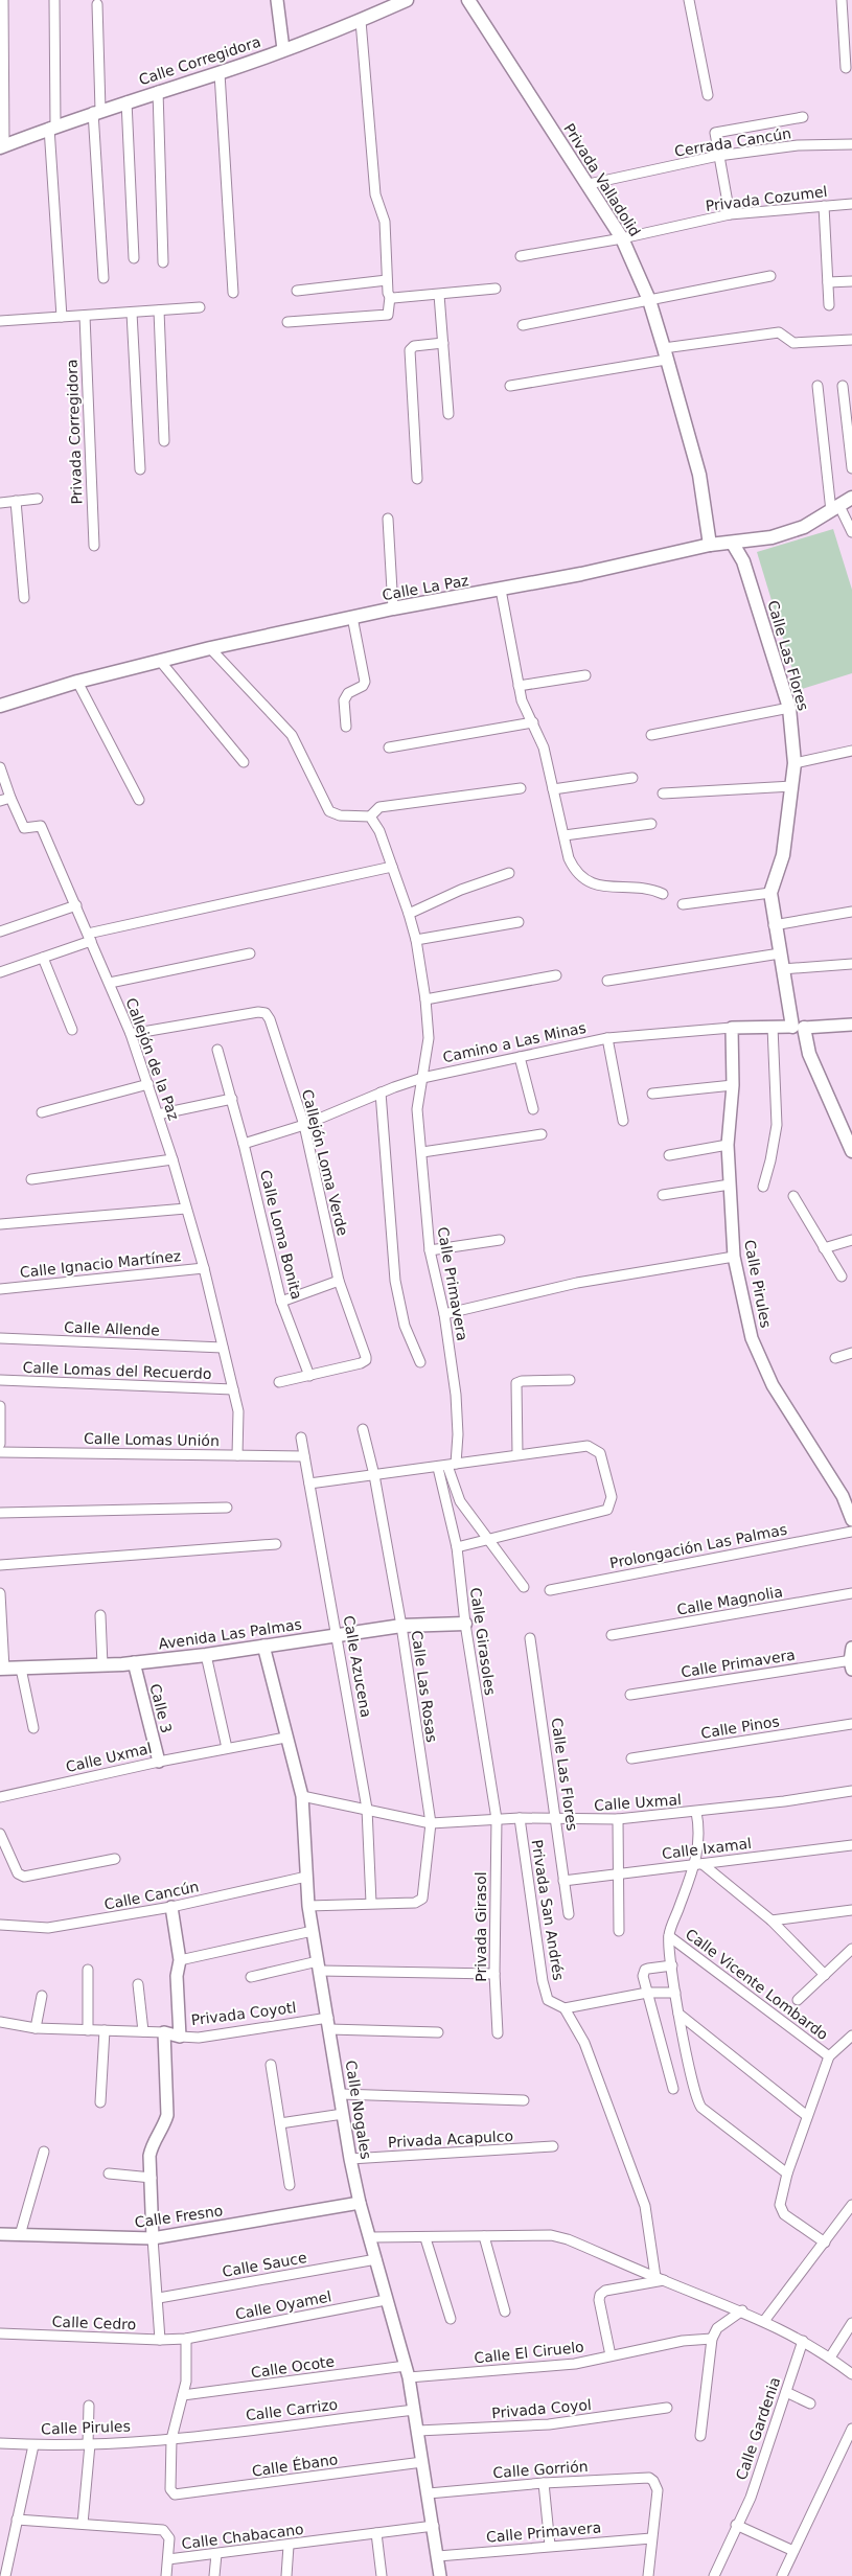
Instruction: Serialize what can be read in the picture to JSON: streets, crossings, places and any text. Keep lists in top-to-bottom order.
{
  "streets": {
    "main road": [
      "Calle Corregidora",
      "Privada Valladolid",
      "Calle La Paz",
      "Calle Las Flores",
      "Avenida Las Palmas"
    ],
    "street": [
      "Cerrada Cancún",
      "Privada Cozumel",
      "Privada Corregidora",
      "Camino a Las Minas",
      "Callejón de la Paz",
      "Callejón Loma Verde",
      "Calle Loma Bonita",
      "Calle Ignacio Martínez",
      "Calle Primavera",
      "Calle Pirules",
      "Calle Allende",
      "Calle Lomas del Recuerdo",
      "Calle Lomas Unión",
      "Prolongación Las Palmas",
      "Calle Magnolia",
      "Calle Girasoles",
      "Calle Azucena",
      "Calle Las Rosas",
      "Calle 3",
      "Calle Pinos",
      "Calle Uxmal",
      "Calle Ixamal",
      "Calle Cancún",
      "Privada San Andrés",
      "Privada Girasol",
      "Calle Vicente Lombardo",
      "Privada Coyotl",
      "Calle Nogales",
      "Privada Acapulco",
      "Calle Fresno",
      "Calle Sauce",
      "Calle Oyamel",
      "Calle Cedro",
      "Calle El Ciruelo",
      "Calle Ocote",
      "Privada Coyol",
      "Calle Carrizo",
      "Calle Gardenia",
      "Calle Ébano",
      "Calle Gorrión",
      "Calle Chabacano"
    ]
  },
  "crossings": [
    ["Cerrada Cancún", "Privada Valladolid"],
    ["Privada Valladolid", "Privada Cozumel"],
    ["Privada Valladolid", "Calle La Paz"],
    ["Calle La Paz", "Calle Las Flores"],
    ["Calle Las Flores", "Camino a Las Minas"],
    ["Calle Las Flores", "Calle Uxmal"],
    ["Calle Las Flores", "Calle Ixamal"],
    ["Camino a Las Minas", "Callejón Loma Verde"],
    ["Camino a Las Minas", "Calle Loma Bonita"],
    ["Camino a Las Minas", "Calle Primavera"],
    ["Camino a Las Minas", "Calle Pirules"],
    ["Callejón de la Paz", "Callejón Loma Verde"],
    ["Callejón de la Paz", "Calle Ignacio Martínez"],
    ["Callejón de la Paz", "Calle Allende"],
    ["Callejón de la Paz", "Calle Lomas del Recuerdo"],
    ["Callejón de la Paz", "Calle Lomas Unión"],
    ["Callejón Loma Verde", "Calle Loma Bonita"],
    ["Calle Primavera", "Calle Girasoles"],
    ["Calle Primavera", "Calle Nogales"],
    ["Calle Primavera", "Calle Gorrión"],
    ["Calle Pirules", "Calle Carrizo"],
    ["Calle Pirules", "Calle Ébano"],
    ["Calle Lomas Unión", "Calle Azucena"],
    ["Avenida Las Palmas", "Calle Girasoles"],
    ["Avenida Las Palmas", "Calle Azucena"],
    ["Avenida Las Palmas", "Calle Las Rosas"],
    ["Avenida Las Palmas", "Calle 3"],
    ["Avenida Las Palmas", "Calle Nogales"],
    ["Calle Girasoles", "Calle Uxmal"],
    ["Calle Girasoles", "Privada Girasol"],
    ["Calle Azucena", "Calle Las Rosas"],
    ["Calle Azucena", "Calle Uxmal"],
    ["Calle Las Rosas", "Calle Uxmal"],
    ["Calle 3", "Calle Uxmal"],
    ["Calle Uxmal", "Privada San Andrés"],
    ["Calle Uxmal", "Privada Girasol"],
    ["Calle Uxmal", "Calle Nogales"],
    ["Calle Cancún", "Calle Nogales"],
    ["Privada Coyotl", "Calle Nogales"],
    ["Calle Nogales", "Privada Acapulco"],
    ["Calle Nogales", "Calle Fresno"],
    ["Calle Nogales", "Calle Sauce"],
    ["Calle Nogales", "Calle Oyamel"],
    ["Calle Nogales", "Calle El Ciruelo"],
    ["Calle Nogales", "Calle Ocote"],
    ["Calle Nogales", "Privada Coyol"],
    ["Calle Nogales", "Calle Carrizo"],
    ["Calle Nogales", "Calle Ébano"],
    ["Calle Nogales", "Calle Gorrión"],
    ["Calle Nogales", "Calle Chabacano"],
    ["Calle Oyamel", "Calle Cedro"],
    ["Calle El Ciruelo", "Calle Ocote"],
    ["Calle Carrizo", "Calle Ébano"]
  ]
}
